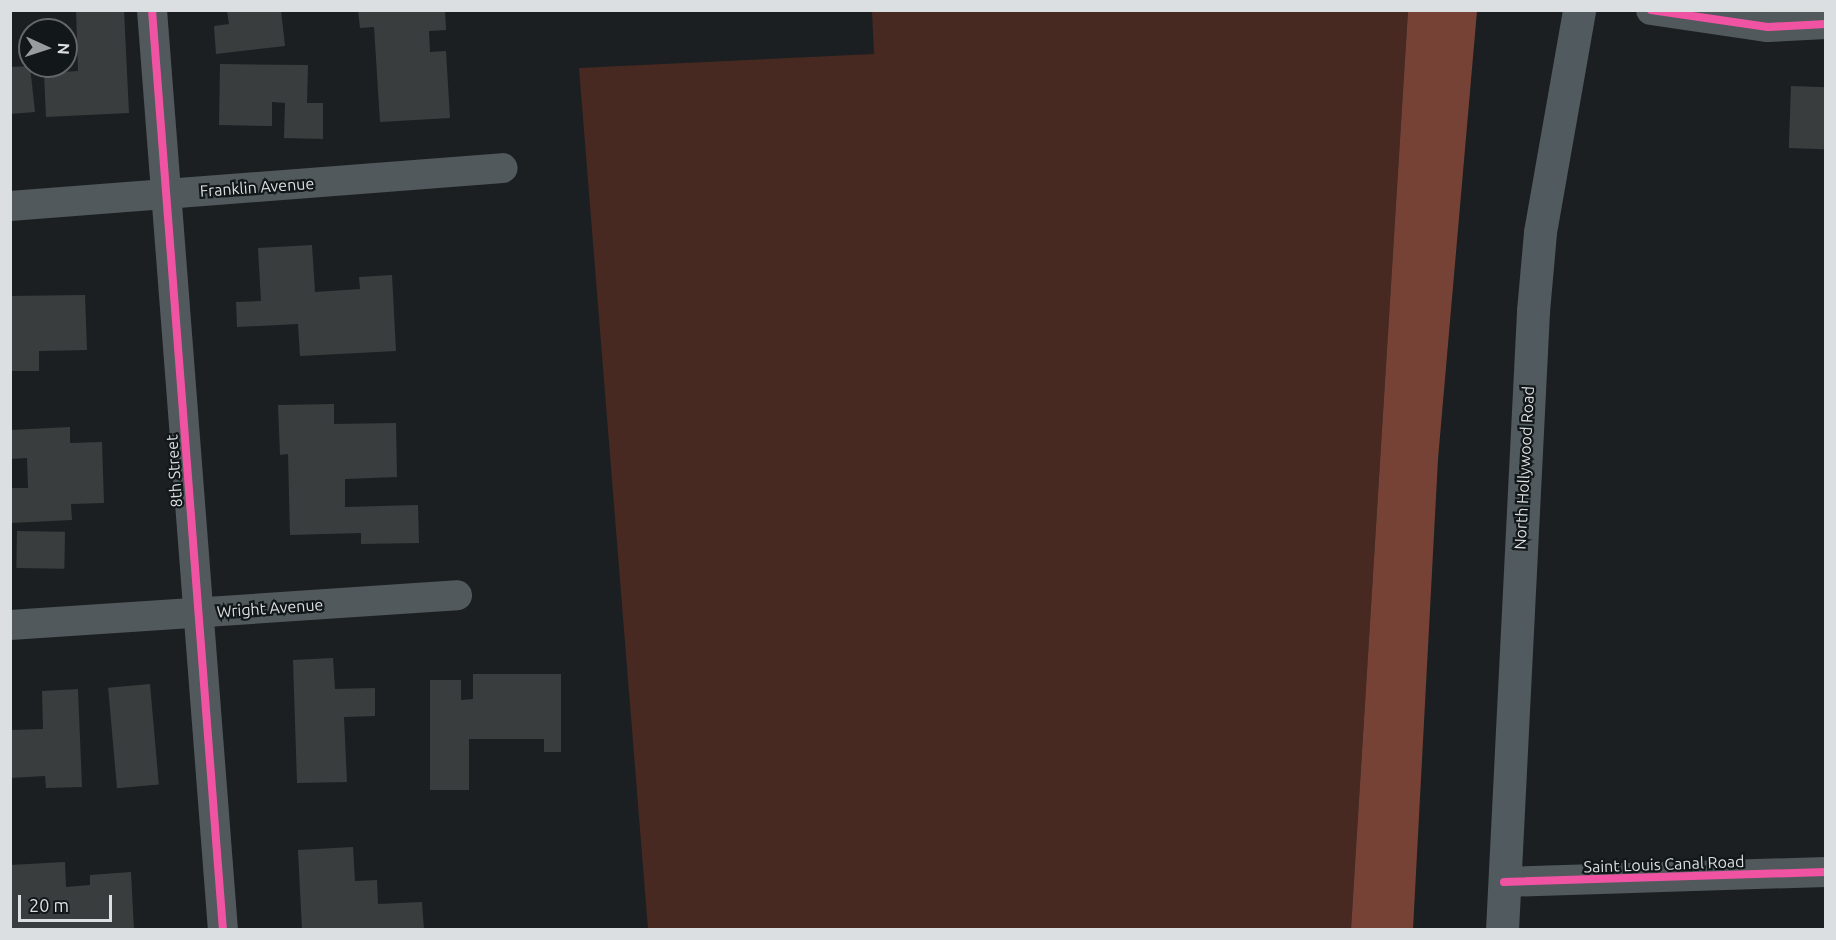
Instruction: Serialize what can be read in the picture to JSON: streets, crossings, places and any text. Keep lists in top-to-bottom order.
{
  "streets": {
    "main road": ["North Hollywood Road"],
    "street": [
      "Franklin Avenue",
      "8th Street",
      "Wright Avenue",
      "Saint Louis Canal Road"
    ]
  },
  "crossings": [
    ["Franklin Avenue", "8th Street"],
    ["North Hollywood Road", "Saint Louis Canal Road"],
    ["8th Street", "Wright Avenue"]
  ],
  "scale_bar": "20 m",
  "north": "right"
}
